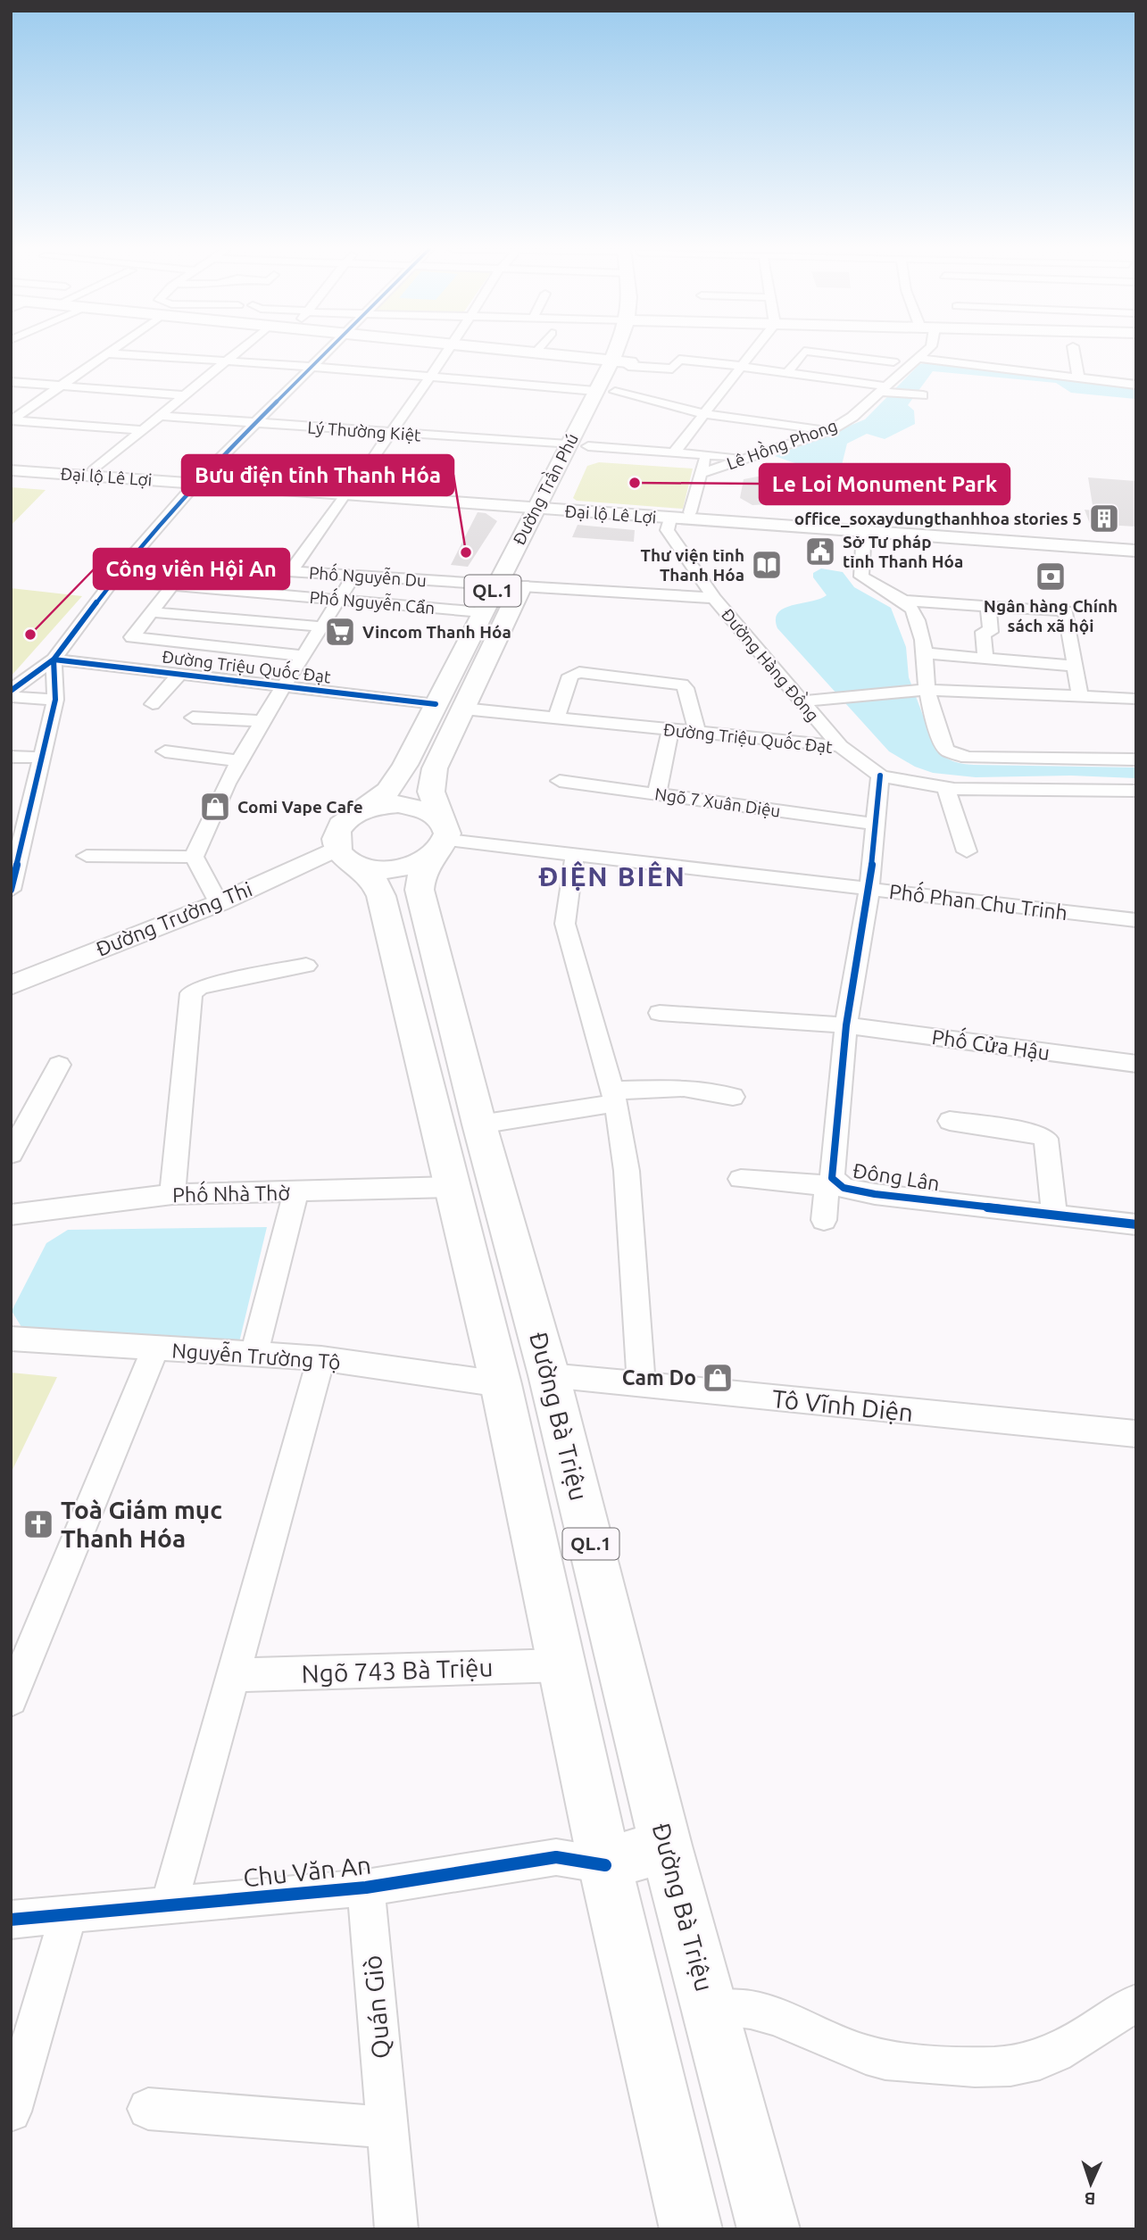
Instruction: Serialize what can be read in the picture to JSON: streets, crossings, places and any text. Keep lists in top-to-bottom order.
{
  "streets": {
    "highway": ["Đường Trần Phú", "QL.1", "Đường Bà Triệu"],
    "main road": ["Đại lộ Lê Lợi", "Đường Trường Thi"],
    "street": [
      "Lý Thường Kiệt",
      "Lê Hồng Phong",
      "Phố Nguyễn Du",
      "Phố Nguyễn Cẩn",
      "Đường Hàng Đồng",
      "Đường Triệu Quốc Đạt",
      "Ngõ 7 Xuân Diệu",
      "Phố Phan Chu Trinh",
      "Phố Cửa Hậu",
      "Đông Lân",
      "Phố Nhà Thờ",
      "Nguyễn Trường Tộ",
      "Tô Vĩnh Diện",
      "Ngõ 743 Bà Triệu",
      "Chu Văn An",
      "Quán Giò"
    ]
  },
  "crossings": [
    ["Lý Thường Kiệt", "Lê Hồng Phong"],
    ["Lý Thường Kiệt", "Đường Trần Phú"],
    ["Đại lộ Lê Lợi", "Đường Trần Phú"],
    ["Đại lộ Lê Lợi", "Đường Hàng Đồng"],
    ["Đường Trần Phú", "Phố Nguyễn Du"],
    ["Đường Trần Phú", "QL.1"],
    ["Đường Trần Phú", "Phố Nguyễn Cẩn"],
    ["Đường Trần Phú", "Đường Triệu Quốc Đạt"],
    ["Đường Trần Phú", "Phố Phan Chu Trinh"],
    ["Đường Trần Phú", "Đường Trường Thi"],
    ["Đường Trần Phú", "Đường Bà Triệu"],
    ["QL.1", "Đường Trường Thi"],
    ["QL.1", "Phố Nhà Thờ"],
    ["QL.1", "Nguyễn Trường Tộ"],
    ["QL.1", "Ngõ 743 Bà Triệu"],
    ["QL.1", "Chu Văn An"],
    ["Đường Hàng Đồng", "Đường Triệu Quốc Đạt"],
    ["Đường Triệu Quốc Đạt", "Đông Lân"],
    ["Ngõ 7 Xuân Diệu", "Đông Lân"],
    ["Phố Phan Chu Trinh", "Đông Lân"],
    ["Phố Phan Chu Trinh", "Đường Bà Triệu"],
    ["Phố Cửa Hậu", "Đông Lân"],
    ["Tô Vĩnh Diện", "Đường Bà Triệu"],
    ["Chu Văn An", "Quán Giò"]
  ],
  "districts": ["ĐIỆN BIÊN"],
  "places": {
    "other": ["Le Loi Monument Park", "Bưu điện tỉnh Thanh Hóa", "Công viên Hội An"],
    "building": ["office_soxaydungthanhhoa stories 5"],
    "public building": ["Sở Tư pháp tỉnh Thanh Hóa"],
    "library": ["Thư viện tỉnh Thanh Hóa"],
    "bank": ["Ngân hàng Chính sách xã hội"],
    "supermarket": ["Vincom Thanh Hóa"],
    "shop": ["Comi Vape Cafe", "Cam Do"],
    "church": ["Toà Giám mục Thanh Hóa"]
  },
  "north": "bottom"
}
